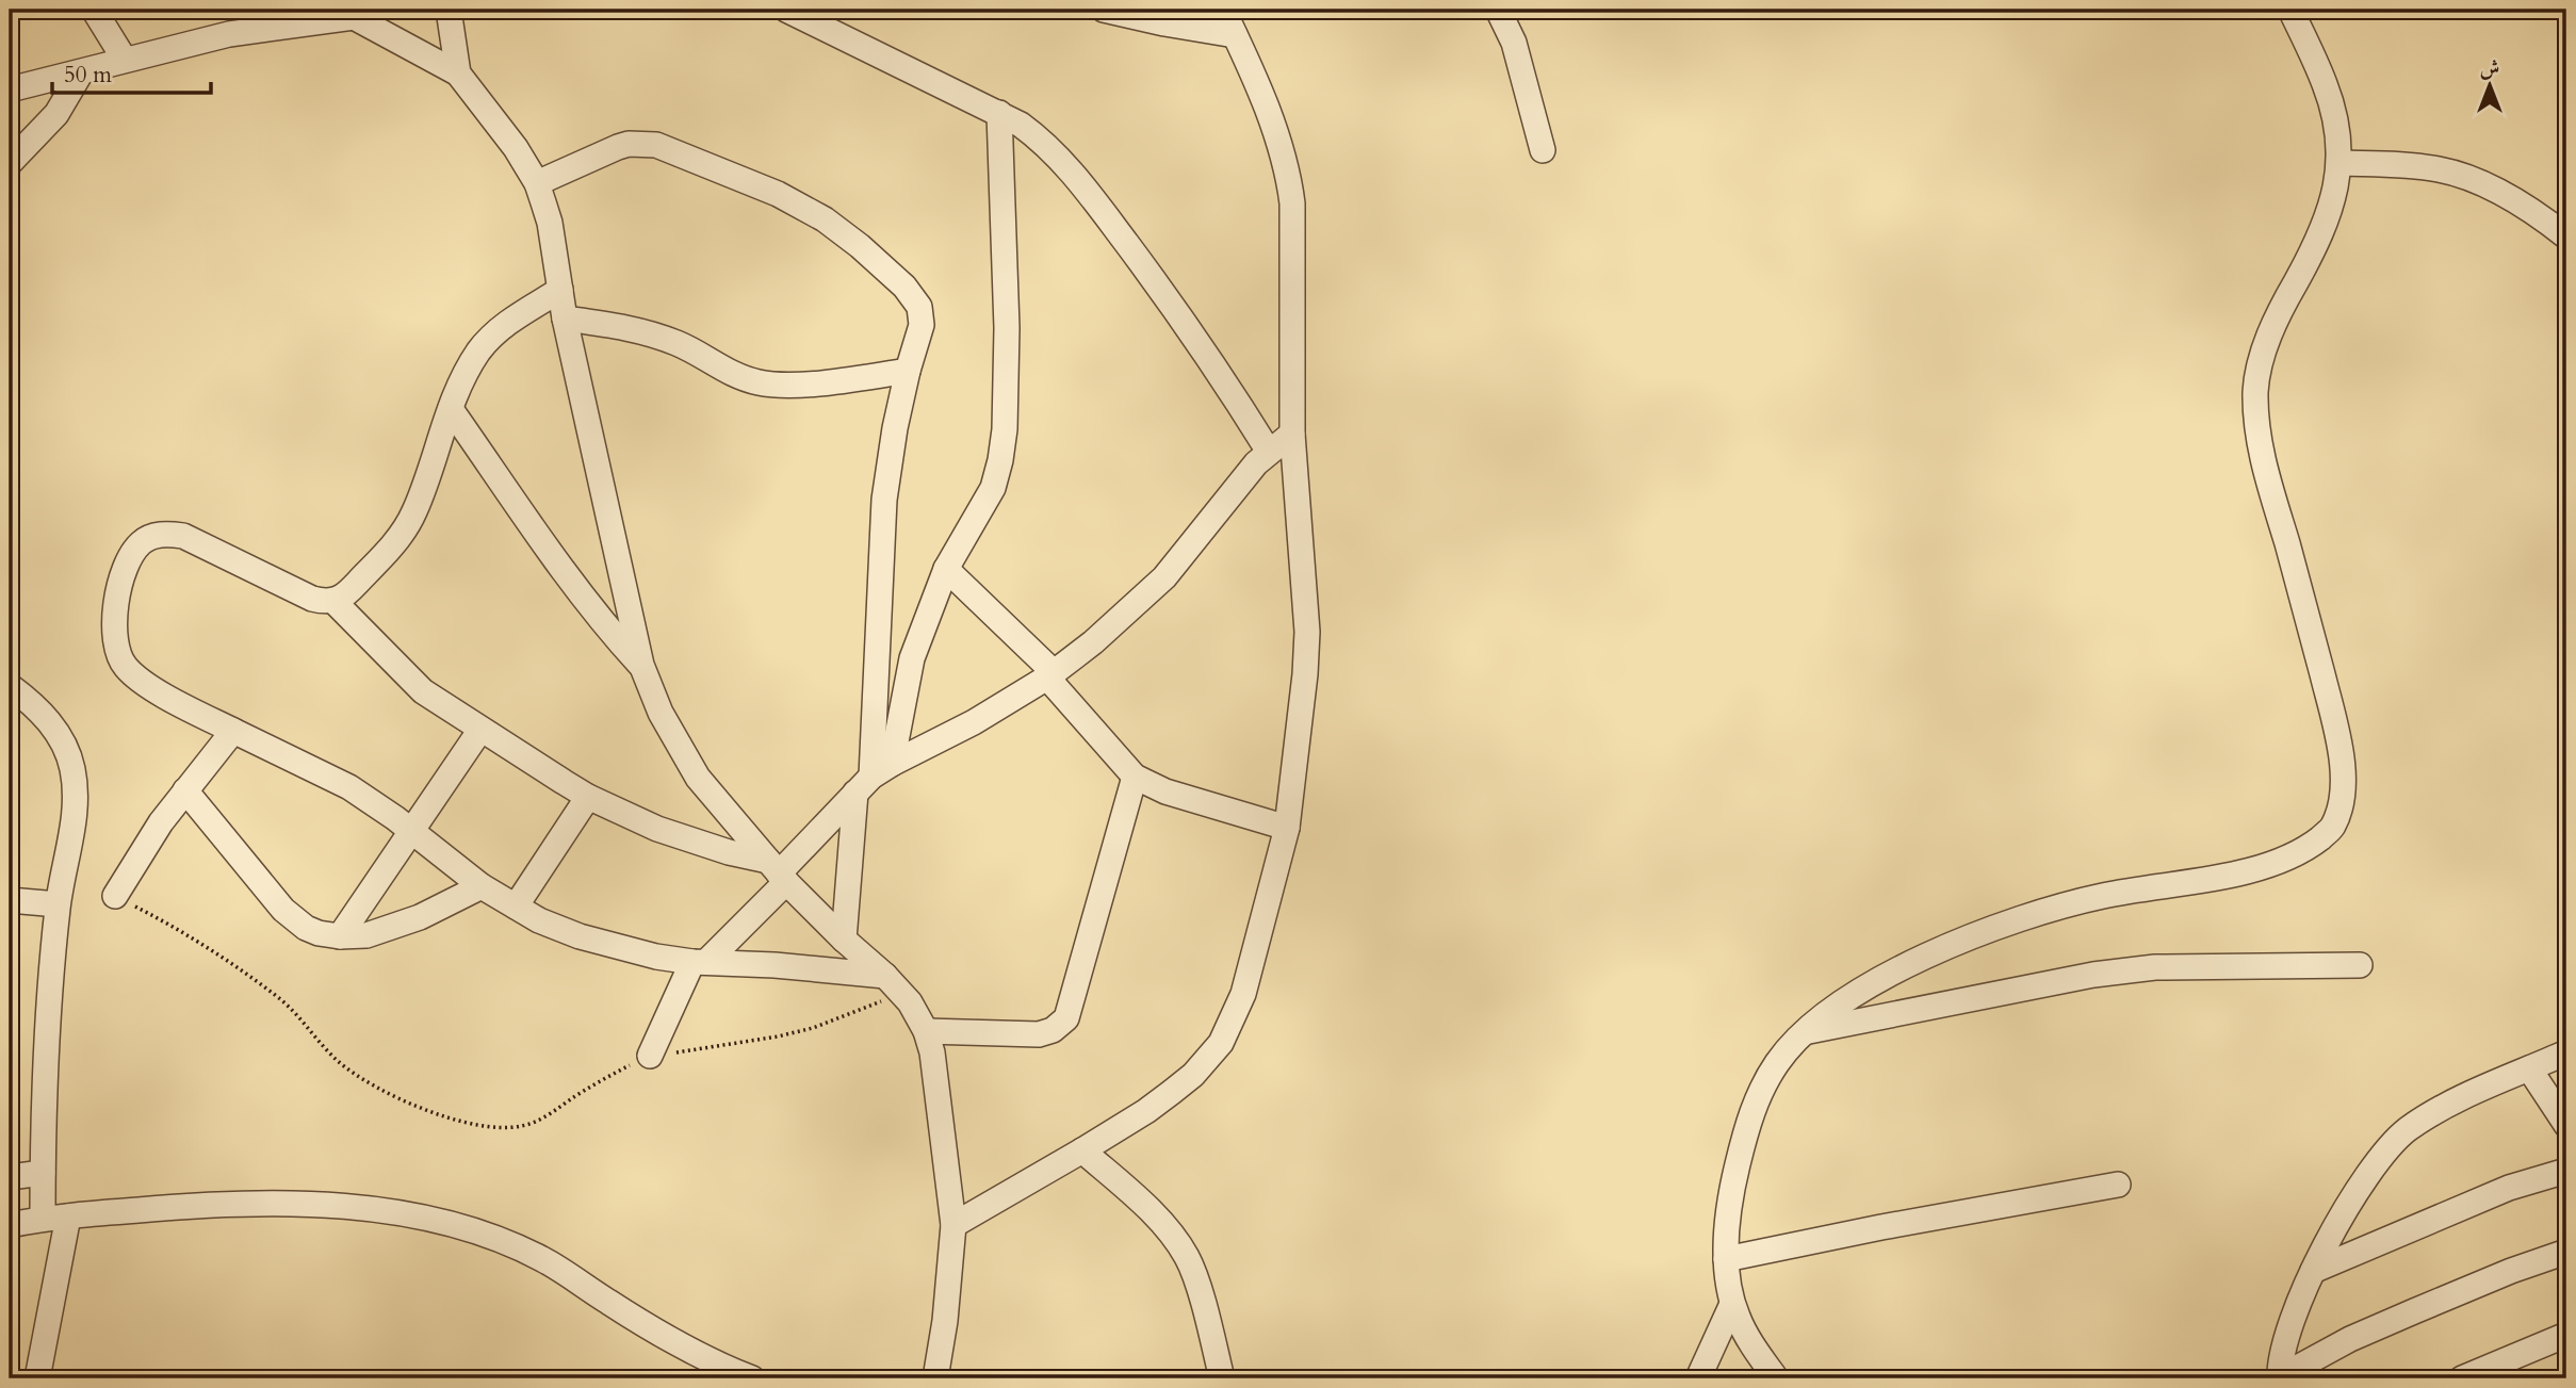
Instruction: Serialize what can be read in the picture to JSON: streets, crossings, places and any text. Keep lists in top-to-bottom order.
{
  "scale_bar": "50 m",
  "north": "top"
}
